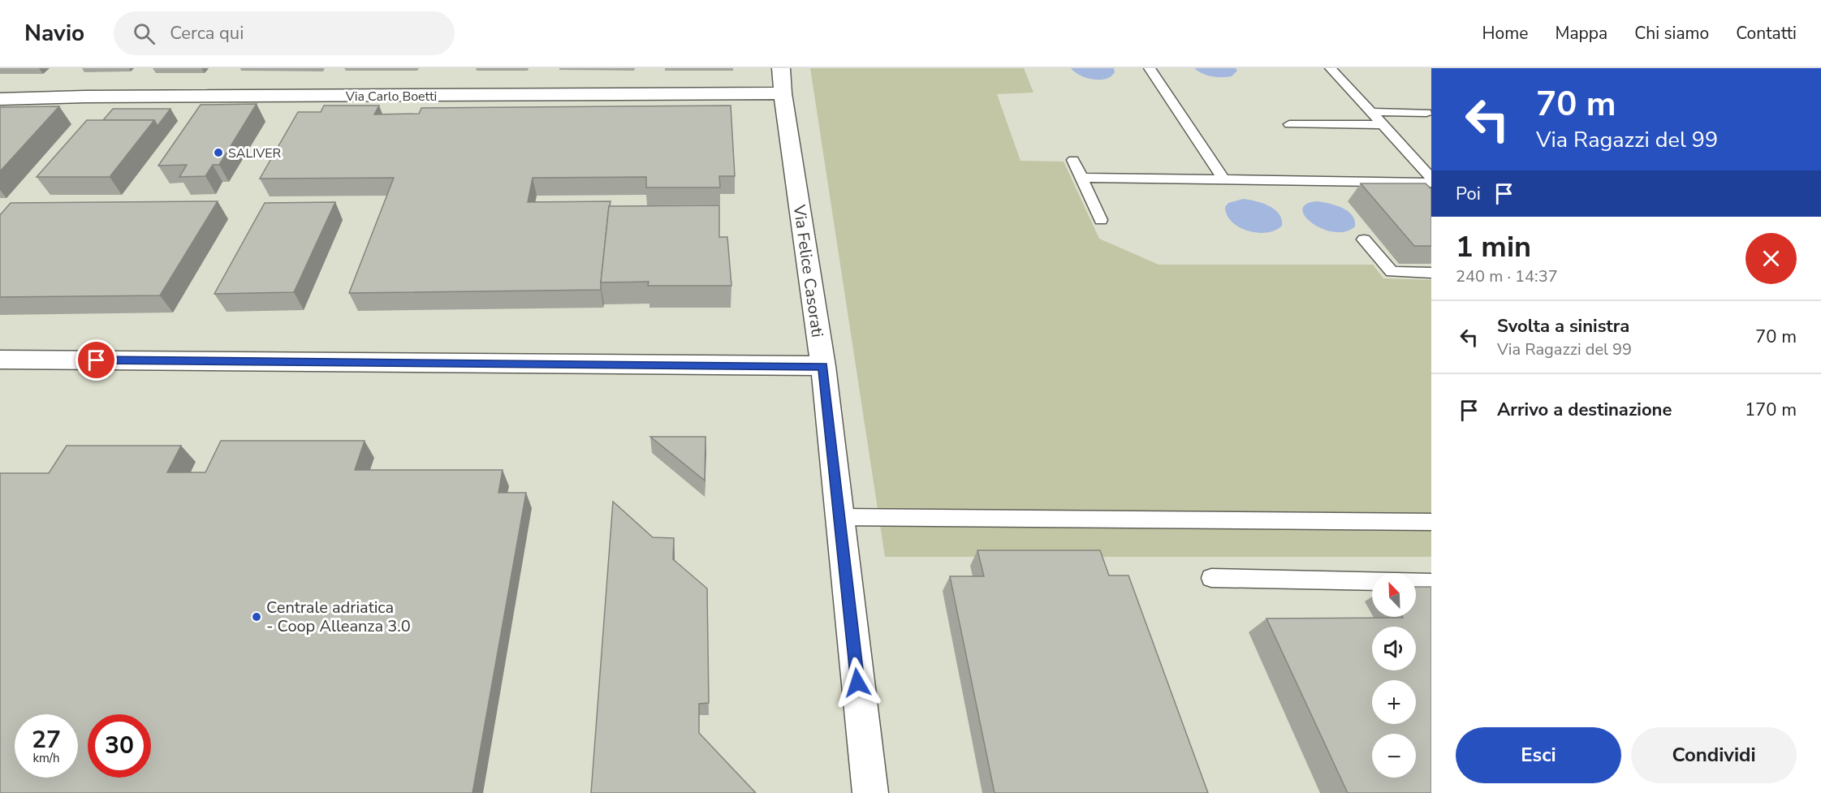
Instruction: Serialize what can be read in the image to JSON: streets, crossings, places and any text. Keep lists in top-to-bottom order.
{
  "streets": {
    "street": ["Via Carlo Boetti", "Via Felice Casorati"]
  },
  "crossings": [
    ["Via Carlo Boetti", "Via Felice Casorati"]
  ],
  "places": ["SALIVER", "Centrale adriatica - Coop Alleanza 3.0"],
  "north": "top left",
  "page": {
    "header": "Navio",
    "search": "Cerca qui",
    "nav": [
      "Home",
      "Mappa",
      "Chi siamo",
      "Contatti"
    ],
    "turn": ["70 m", "Via Ragazzi del 99"],
    "then": "Poi",
    "heading": ["1 min", "240 m · 14:37"],
    "list": [
      {
        "name": "Svolta a sinistra",
        "note": "Via Ragazzi del 99",
        "value": "70 m"
      },
      {
        "name": "Arrivo a destinazione",
        "value": "170 m"
      }
    ],
    "map_buttons": ["+", "−"],
    "speed": "27 km/h",
    "limit": "30",
    "buttons": ["Esci", "Condividi"]
  }
}
